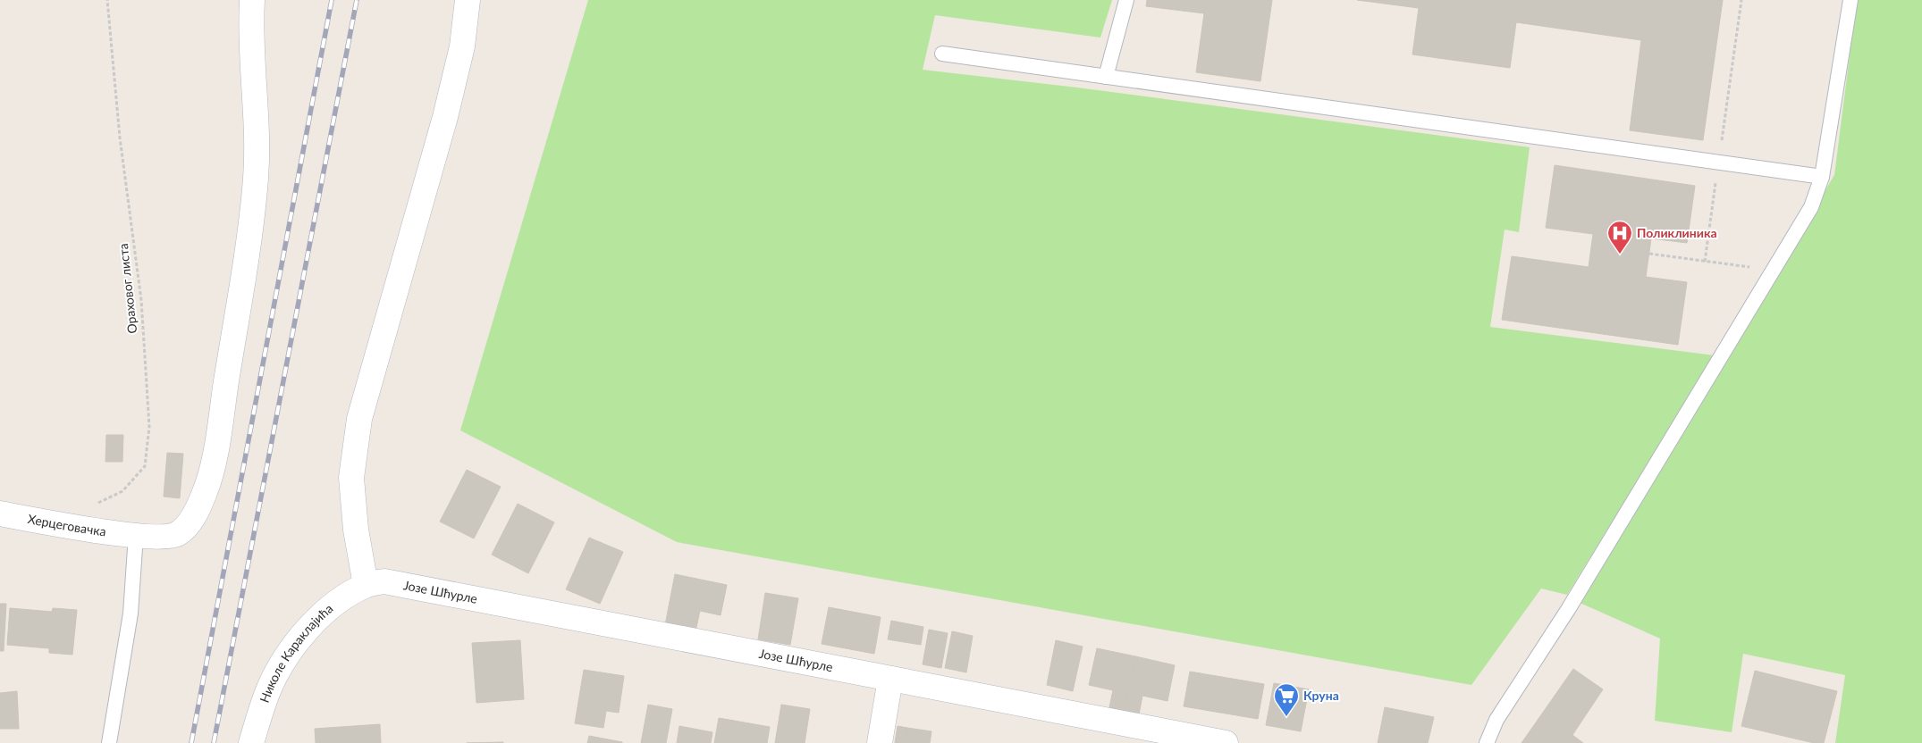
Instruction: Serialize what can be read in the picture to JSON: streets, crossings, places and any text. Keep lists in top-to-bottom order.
{
  "streets": {
    "street": ["Херцеговачка", "Јозе Шћурле", "Николе Караклајића"],
    "path": ["Ораховог листа"]
  },
  "crossings": [
    ["Јозе Шћурле", "Николе Караклајића"]
  ],
  "places": {
    "hospital": ["Поликлиника"],
    "supermarket": ["Круна"]
  }
}
